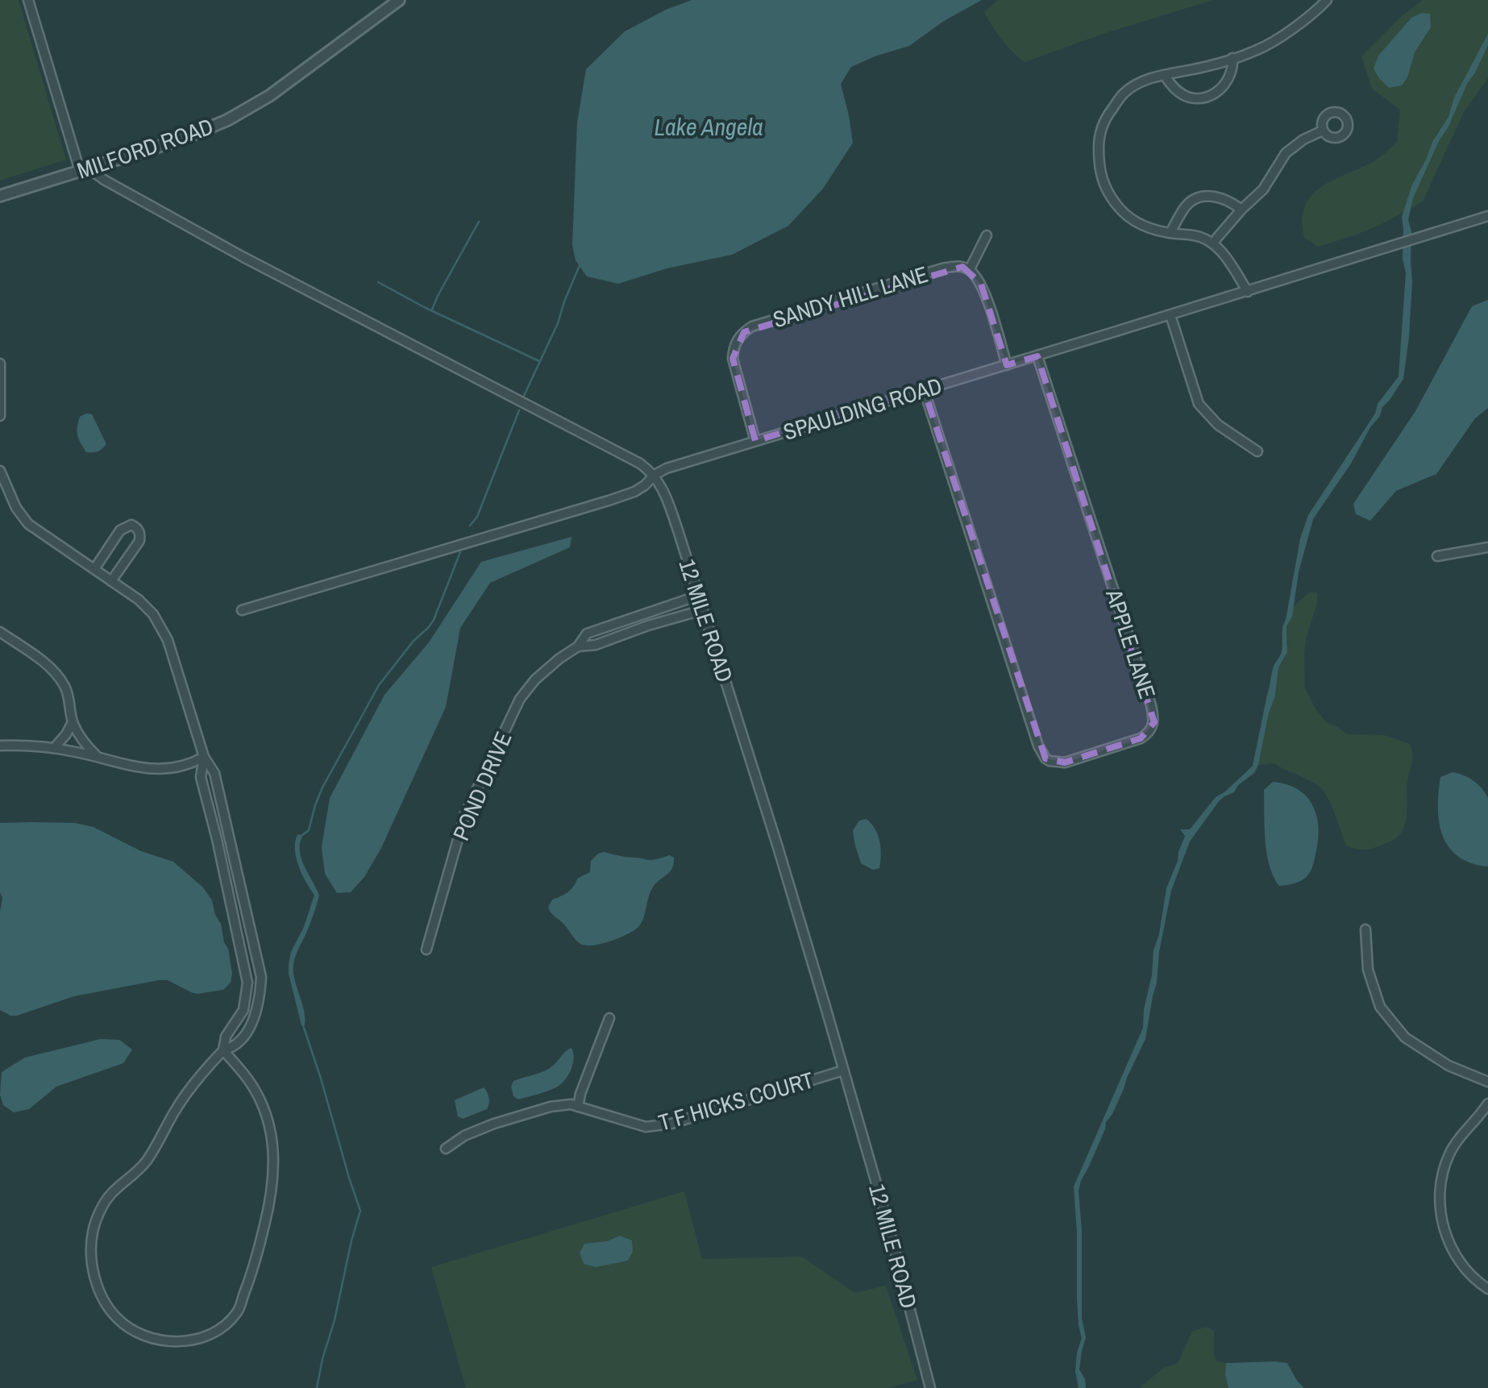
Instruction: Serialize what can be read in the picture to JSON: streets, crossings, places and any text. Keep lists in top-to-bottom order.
{
  "streets": {
    "street": [
      "MILFORD ROAD",
      "SANDY HILL LANE",
      "SPAULDING ROAD",
      "12 MILE ROAD",
      "APPLE LANE",
      "POND DRIVE",
      "T F HICKS COURT"
    ]
  },
  "crossings": [
    ["SANDY HILL LANE", "SPAULDING ROAD"],
    ["SPAULDING ROAD", "12 MILE ROAD"],
    ["SPAULDING ROAD", "APPLE LANE"],
    ["12 MILE ROAD", "POND DRIVE"],
    ["12 MILE ROAD", "T F HICKS COURT"]
  ],
  "water": ["Lake Angela"]
}
